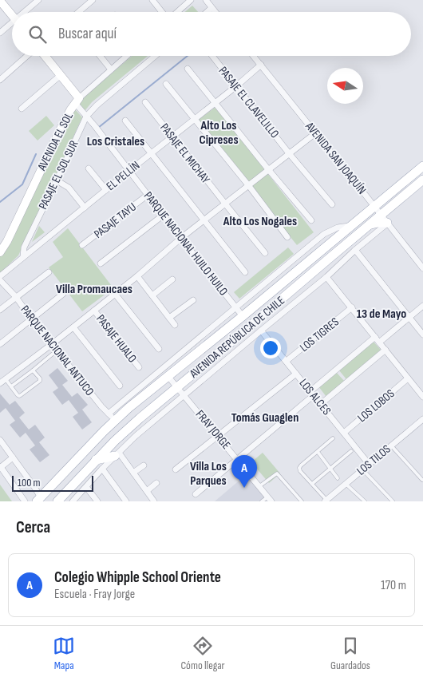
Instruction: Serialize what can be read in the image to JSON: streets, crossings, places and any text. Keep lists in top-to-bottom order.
{
  "streets": {
    "main road": ["AVENIDA REPÚBLICA DE CHILE"],
    "street": [
      "PASAJE EL CLAVELILLO",
      "AVENIDA EL SOL",
      "PASAJE EL MICHAY",
      "AVENIDA SAN JOAQUÍN",
      "PASAJE EL SOL SUR",
      "EL PELLÍN",
      "PASAJE TAYU",
      "PARQUE NACIONAL HUILO HUILO",
      "LOS TIGRES",
      "PASAJE HUALO",
      "PARQUE NACIONAL ANTUCO",
      "LOS ALCES",
      "LOS LOBOS",
      "FRAY JORGE",
      "LOS TILOS"
    ]
  },
  "crossings": [
    ["PASAJE EL CLAVELILLO", "EL PELLÍN"],
    ["AVENIDA EL SOL", "PARQUE NACIONAL HUILO HUILO"],
    ["PASAJE EL MICHAY", "EL PELLÍN"],
    ["AVENIDA SAN JOAQUÍN", "EL PELLÍN"],
    ["AVENIDA SAN JOAQUÍN", "AVENIDA REPÚBLICA DE CHILE"],
    ["PASAJE EL SOL SUR", "EL PELLÍN"],
    ["PASAJE EL SOL SUR", "PARQUE NACIONAL HUILO HUILO"],
    ["EL PELLÍN", "PARQUE NACIONAL HUILO HUILO"],
    ["PASAJE TAYU", "PARQUE NACIONAL HUILO HUILO"],
    ["PARQUE NACIONAL HUILO HUILO", "AVENIDA REPÚBLICA DE CHILE"],
    ["LOS TIGRES", "LOS ALCES"],
    ["AVENIDA REPÚBLICA DE CHILE", "PARQUE NACIONAL ANTUCO"],
    ["AVENIDA REPÚBLICA DE CHILE", "LOS ALCES"],
    ["AVENIDA REPÚBLICA DE CHILE", "FRAY JORGE"],
    ["LOS ALCES", "LOS LOBOS"],
    ["LOS ALCES", "LOS TILOS"]
  ],
  "districts": [
    "Alto Los Cipreses",
    "Los Cristales",
    "Alto Los Nogales",
    "Villa Promaucaes",
    "13 de Mayo",
    "Tomás Guaglen",
    "Villa Los Parques"
  ],
  "scale_bar": "100 m",
  "north": "left",
  "page": {
    "search": "Buscar aquí",
    "pins": "A",
    "scale": "100 m",
    "heading": "Cerca",
    "list": [
      {
        "mark": "A",
        "name": "Colegio Whipple School Oriente",
        "note": "Escuela · Fray Jorge",
        "value": "170 m"
      }
    ],
    "nav": ["Mapa", "Cómo llegar", "Guardados"]
  }
}
